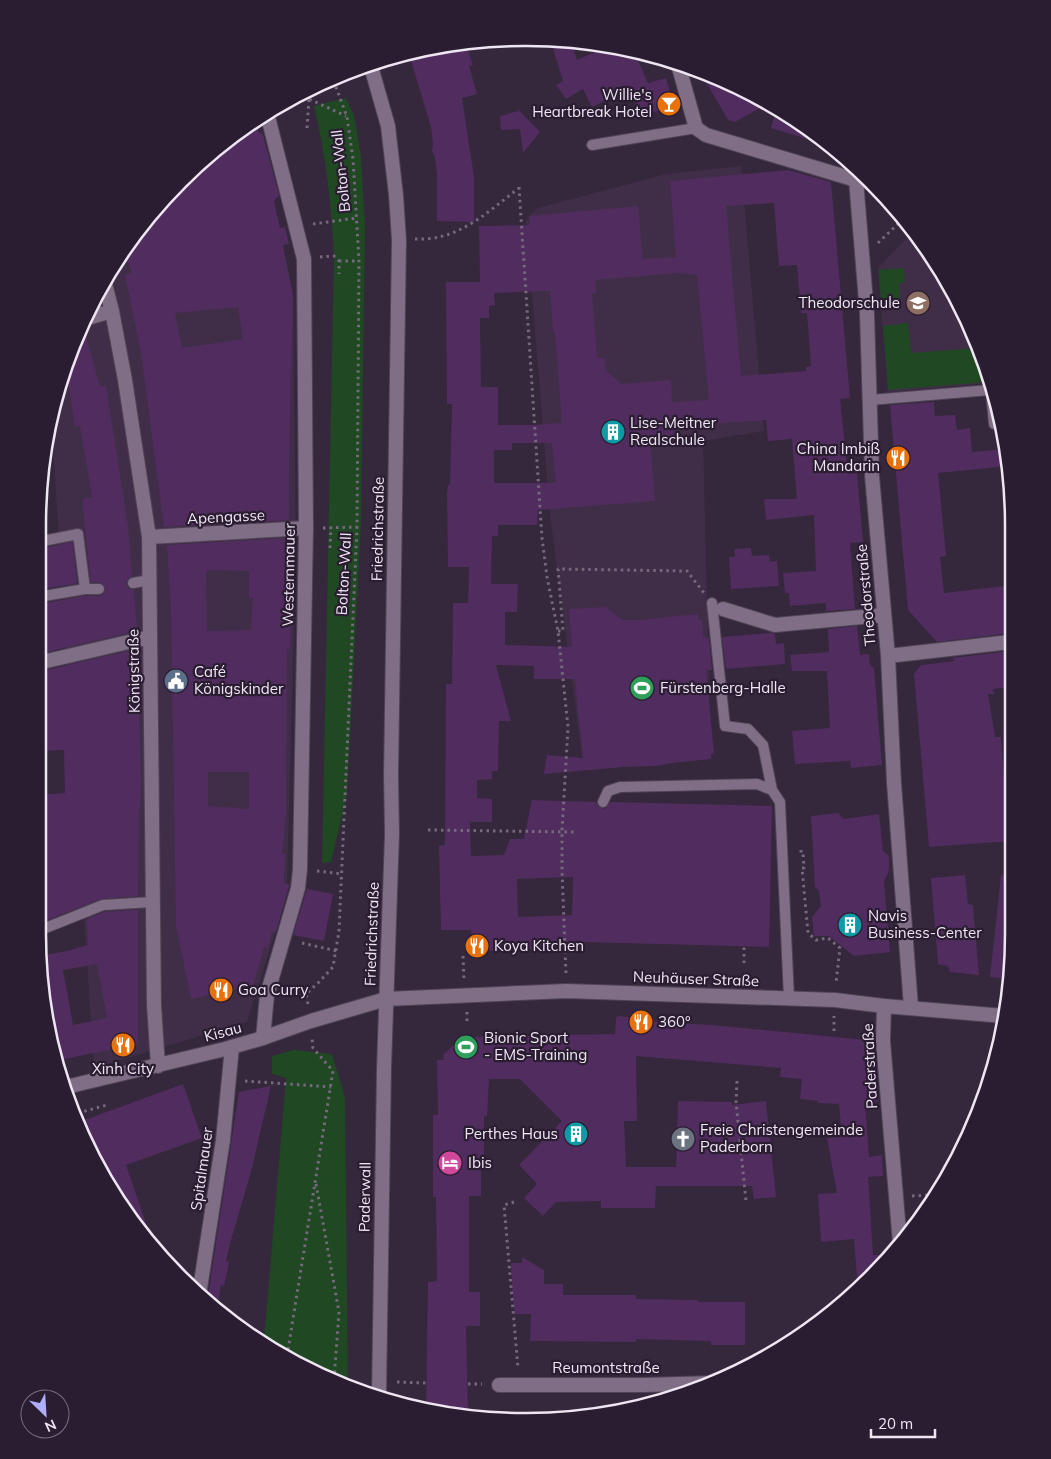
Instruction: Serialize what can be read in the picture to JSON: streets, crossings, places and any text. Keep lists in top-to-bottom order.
{
  "streets": {
    "street": [
      "Apengasse",
      "Friedrichstraße",
      "Westernmauer",
      "Theodorstraße",
      "Königstraße",
      "Neuhäuser Straße",
      "Kisau",
      "Paderstraße",
      "Spitalmauer",
      "Paderwall",
      "Reumontstraße"
    ],
    "path": ["Bolton-Wall"]
  },
  "crossings": [
    ["Bolton-Wall", "Kisau"],
    ["Apengasse", "Westernmauer"],
    ["Apengasse", "Königstraße"],
    ["Friedrichstraße", "Neuhäuser Straße"],
    ["Friedrichstraße", "Kisau"],
    ["Friedrichstraße", "Paderwall"],
    ["Westernmauer", "Kisau"],
    ["Theodorstraße", "Neuhäuser Straße"],
    ["Königstraße", "Kisau"],
    ["Neuhäuser Straße", "Kisau"],
    ["Neuhäuser Straße", "Paderstraße"],
    ["Neuhäuser Straße", "Paderwall"],
    ["Kisau", "Spitalmauer"],
    ["Kisau", "Paderwall"]
  ],
  "places": {
    "bar": ["Willie's Heartbreak Hotel"],
    "school or university": ["Theodorschule"],
    "building": ["Lise-Meitner Realschule", "Navis Business-Center", "Perthes Haus"],
    "restaurant": [
      "China Imbiß Mandarin",
      "Koya Kitchen",
      "Goa Curry",
      "360°",
      "Xinh City"
    ],
    "public building": ["Café Königskinder"],
    "sports": ["Fürstenberg-Halle", "Bionic Sport - EMS-Training"],
    "church": ["Freie Christengemeinde Paderborn"],
    "hotel": ["Ibis"]
  },
  "scale_bar": "20 m",
  "north": "bottom right"
}
